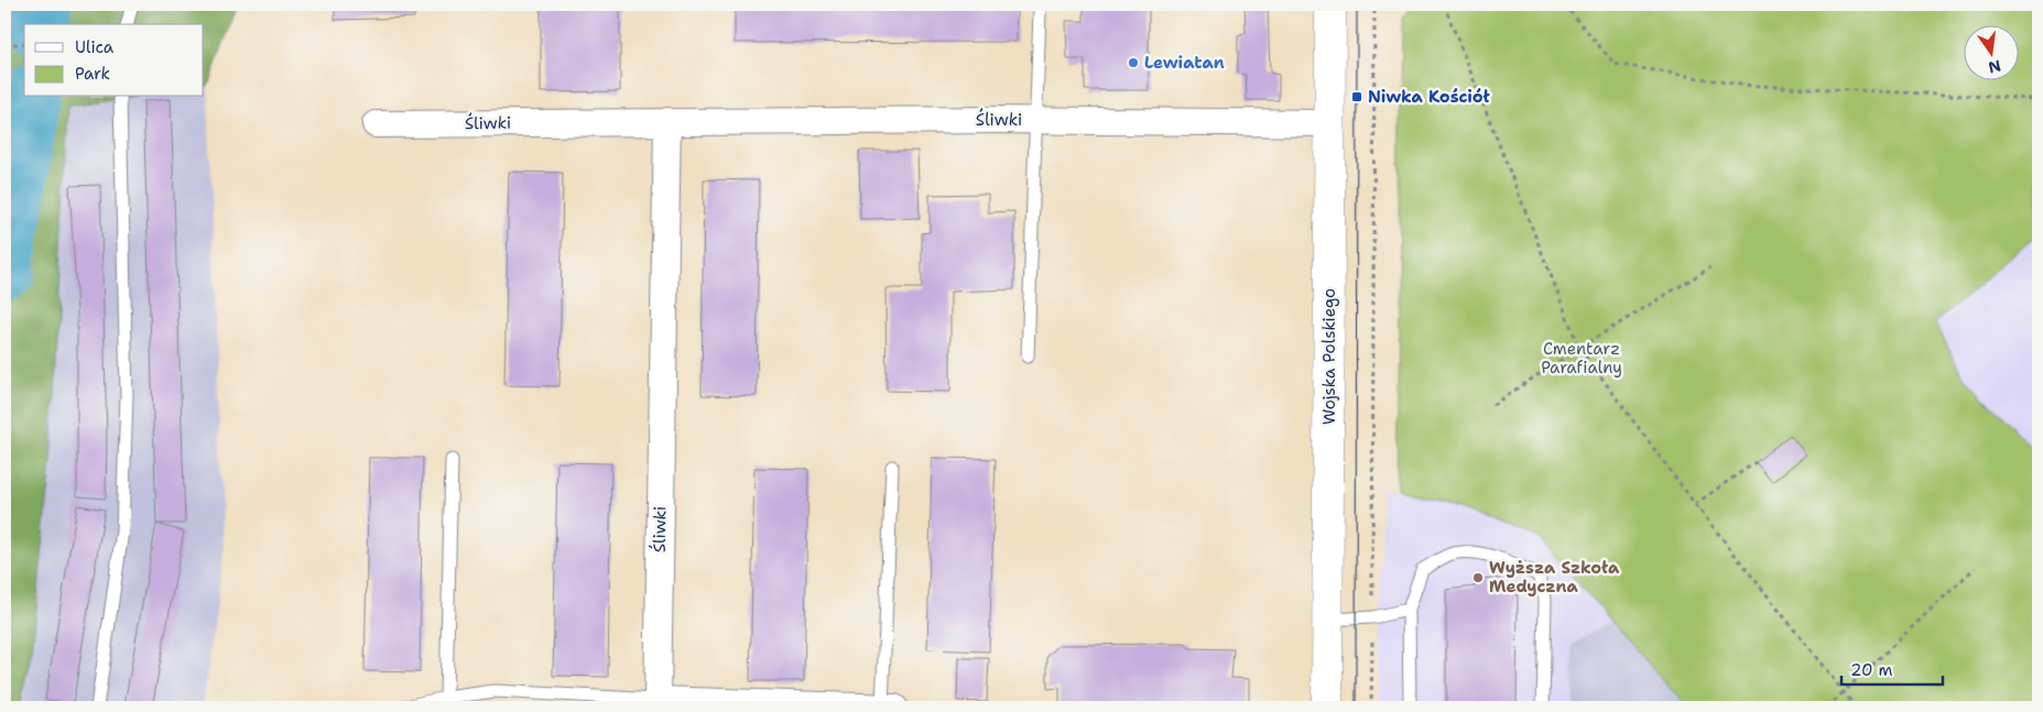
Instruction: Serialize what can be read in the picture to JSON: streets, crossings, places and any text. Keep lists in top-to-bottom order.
{
  "streets": {
    "main road": ["Wojska Polskiego"],
    "street": ["Śliwki"]
  },
  "crossings": [
    ["Śliwki", "Wojska Polskiego"]
  ],
  "parks": ["Cmentarz Parafialny"],
  "places": {
    "other": ["Lewiatan", "Wyższa Szkoła Medyczna"],
    "transit": ["Niwka Kościół"]
  },
  "legend": ["Ulica", "Park"],
  "scale_bar": "20 m",
  "north": "bottom"
}
